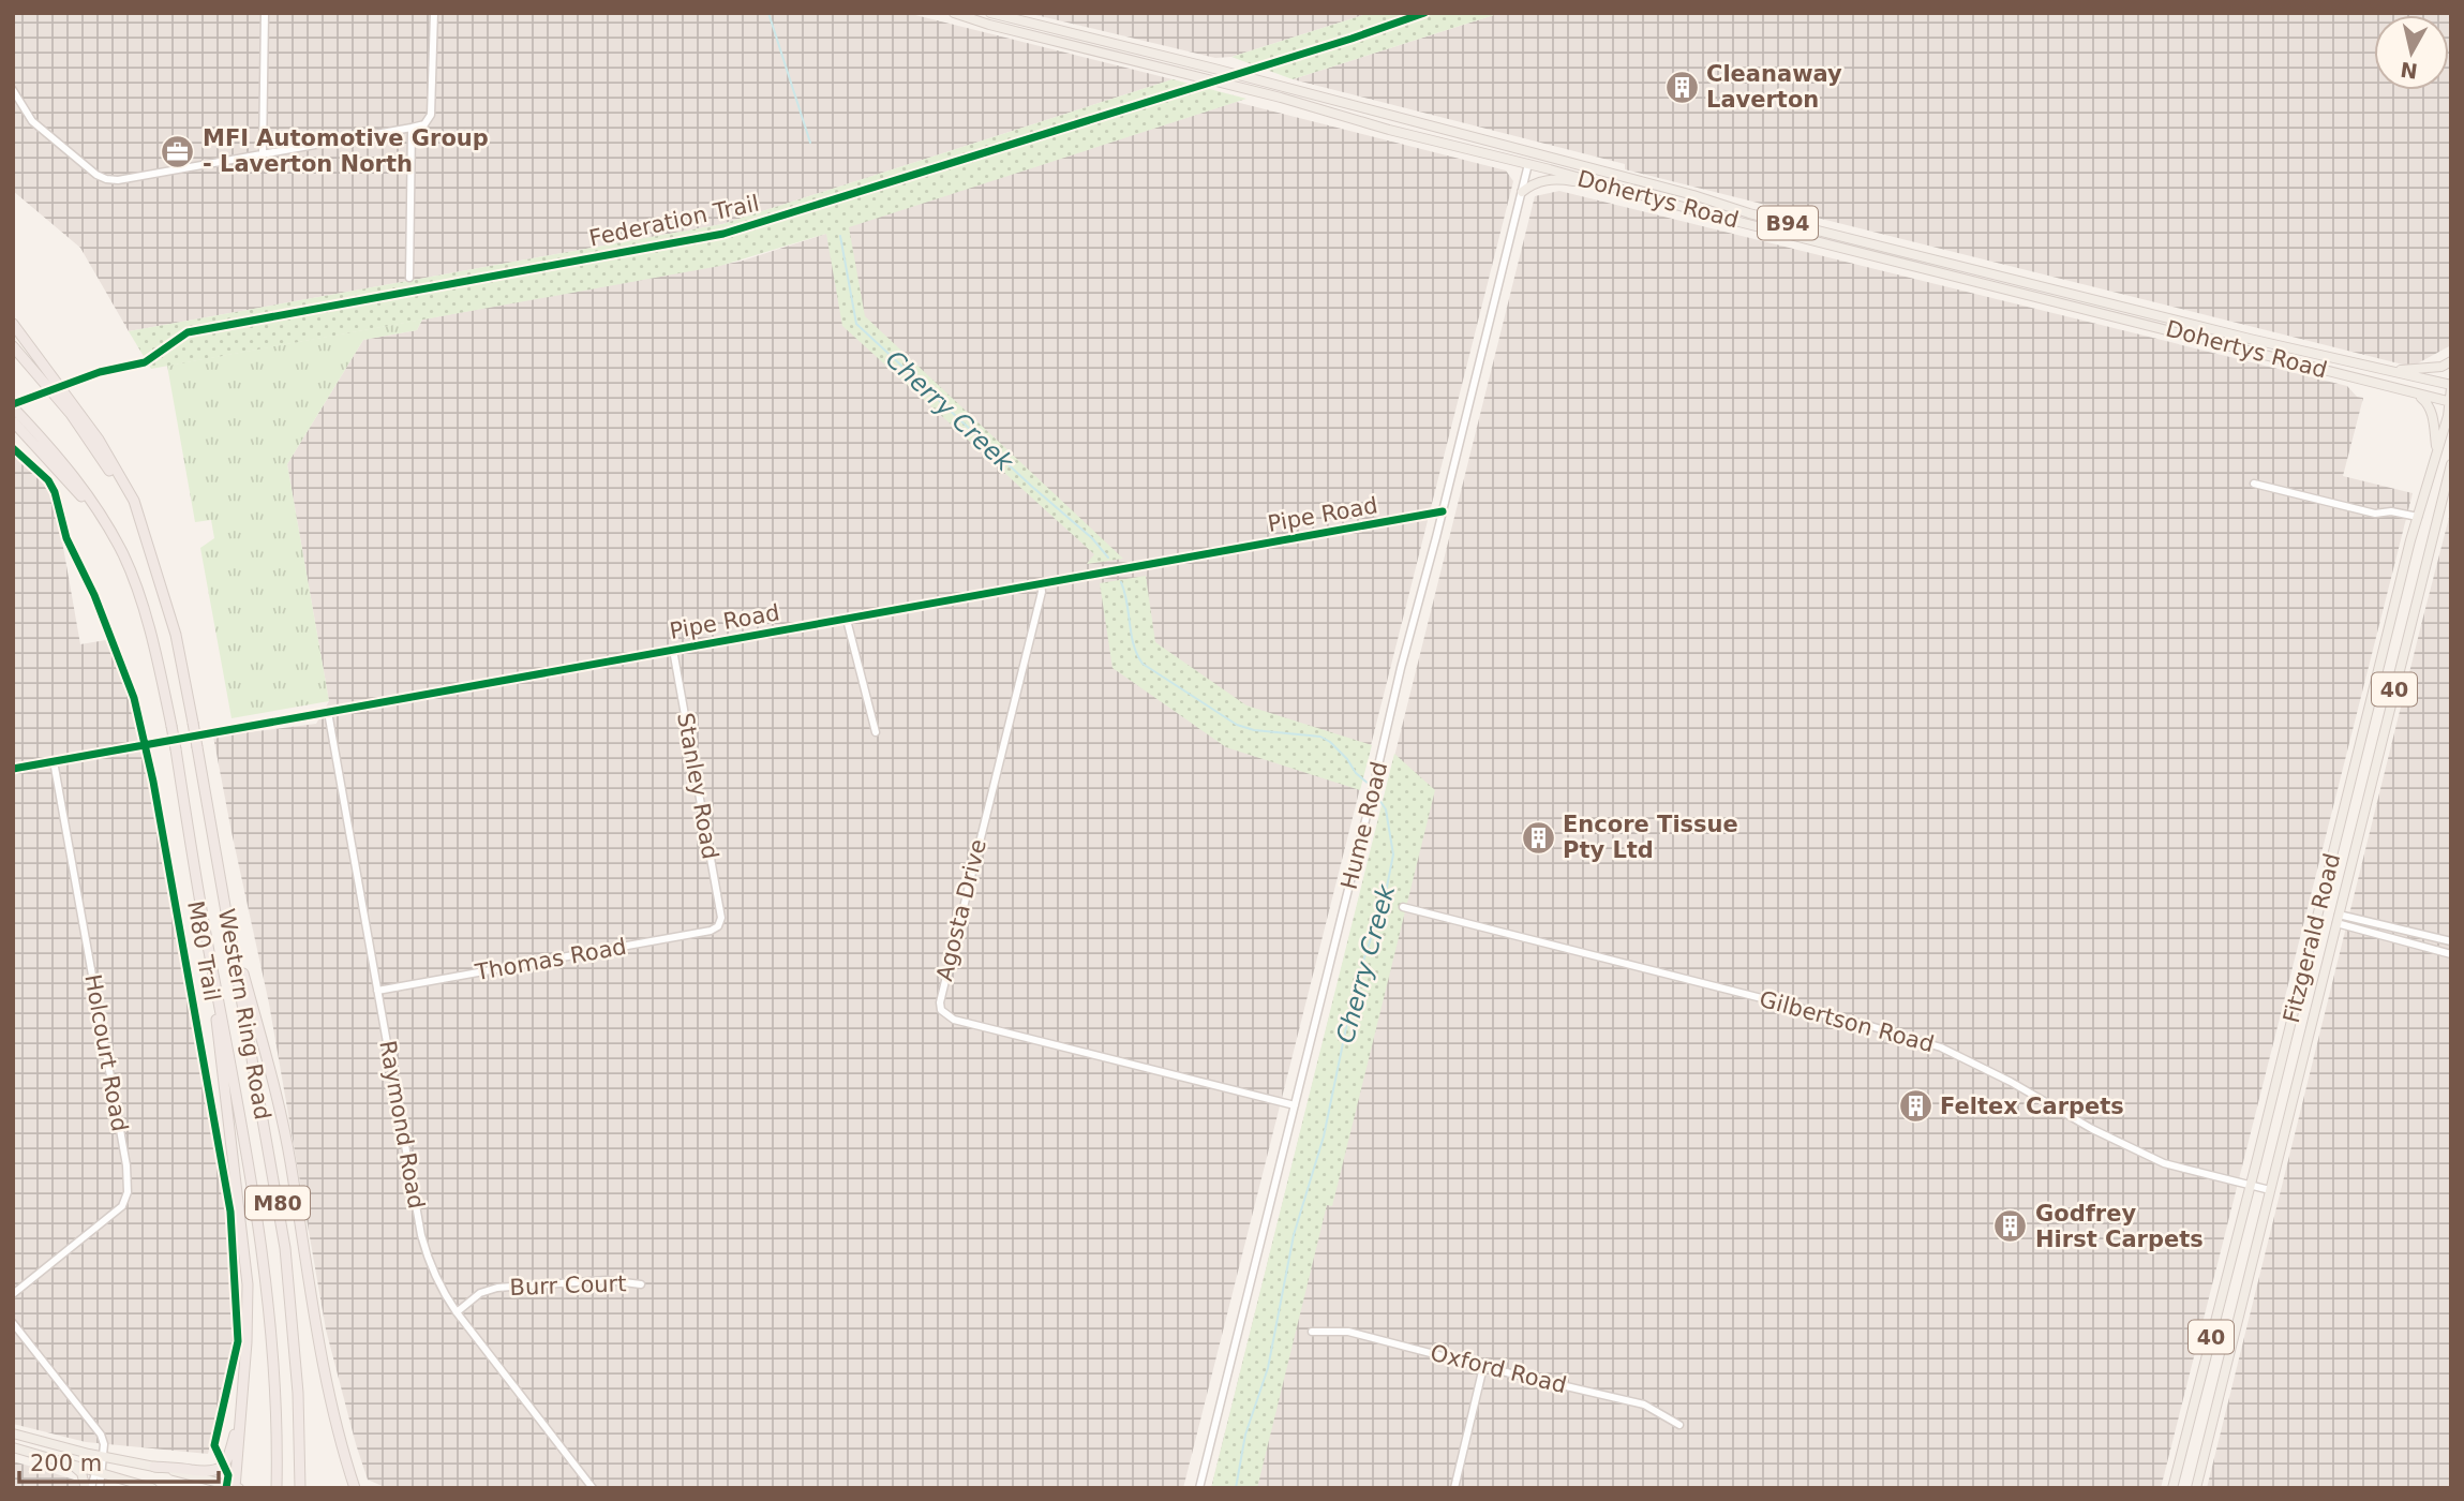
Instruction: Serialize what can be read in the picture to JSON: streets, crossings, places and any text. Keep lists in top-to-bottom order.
{
  "streets": {
    "highway": ["Western Ring Road", "M80"],
    "main road": [
      "Dohertys Road",
      "B94",
      "40",
      "Fitzgerald Road"
    ],
    "street": [
      "Pipe Road",
      "Stanley Road",
      "Hume Road",
      "Agosta Drive",
      "Thomas Road",
      "Gilbertson Road",
      "Holcourt Road",
      "Raymond Road",
      "Burr Court",
      "Oxford Road"
    ],
    "cycle path": ["Federation Trail", "M80 Trail"]
  },
  "crossings": [
    ["Dohertys Road", "Hume Road"],
    ["Dohertys Road", "Fitzgerald Road"],
    ["Pipe Road", "Stanley Road"],
    ["Pipe Road", "Hume Road"],
    ["Pipe Road", "Agosta Drive"],
    ["Pipe Road", "Holcourt Road"],
    ["Pipe Road", "Raymond Road"],
    ["Stanley Road", "Thomas Road"],
    ["Hume Road", "Agosta Drive"],
    ["Fitzgerald Road", "Gilbertson Road"],
    ["Thomas Road", "Raymond Road"],
    ["Raymond Road", "Burr Court"]
  ],
  "water": ["Cherry Creek"],
  "places": {
    "building": [
      "Cleanaway Laverton",
      "Encore Tissue Pty Ltd",
      "Feltex Carpets",
      "Godfrey Hirst Carpets"
    ],
    "office": ["MFI Automotive Group - Laverton North"]
  },
  "scale_bar": "200 m",
  "north": "bottom"
}
